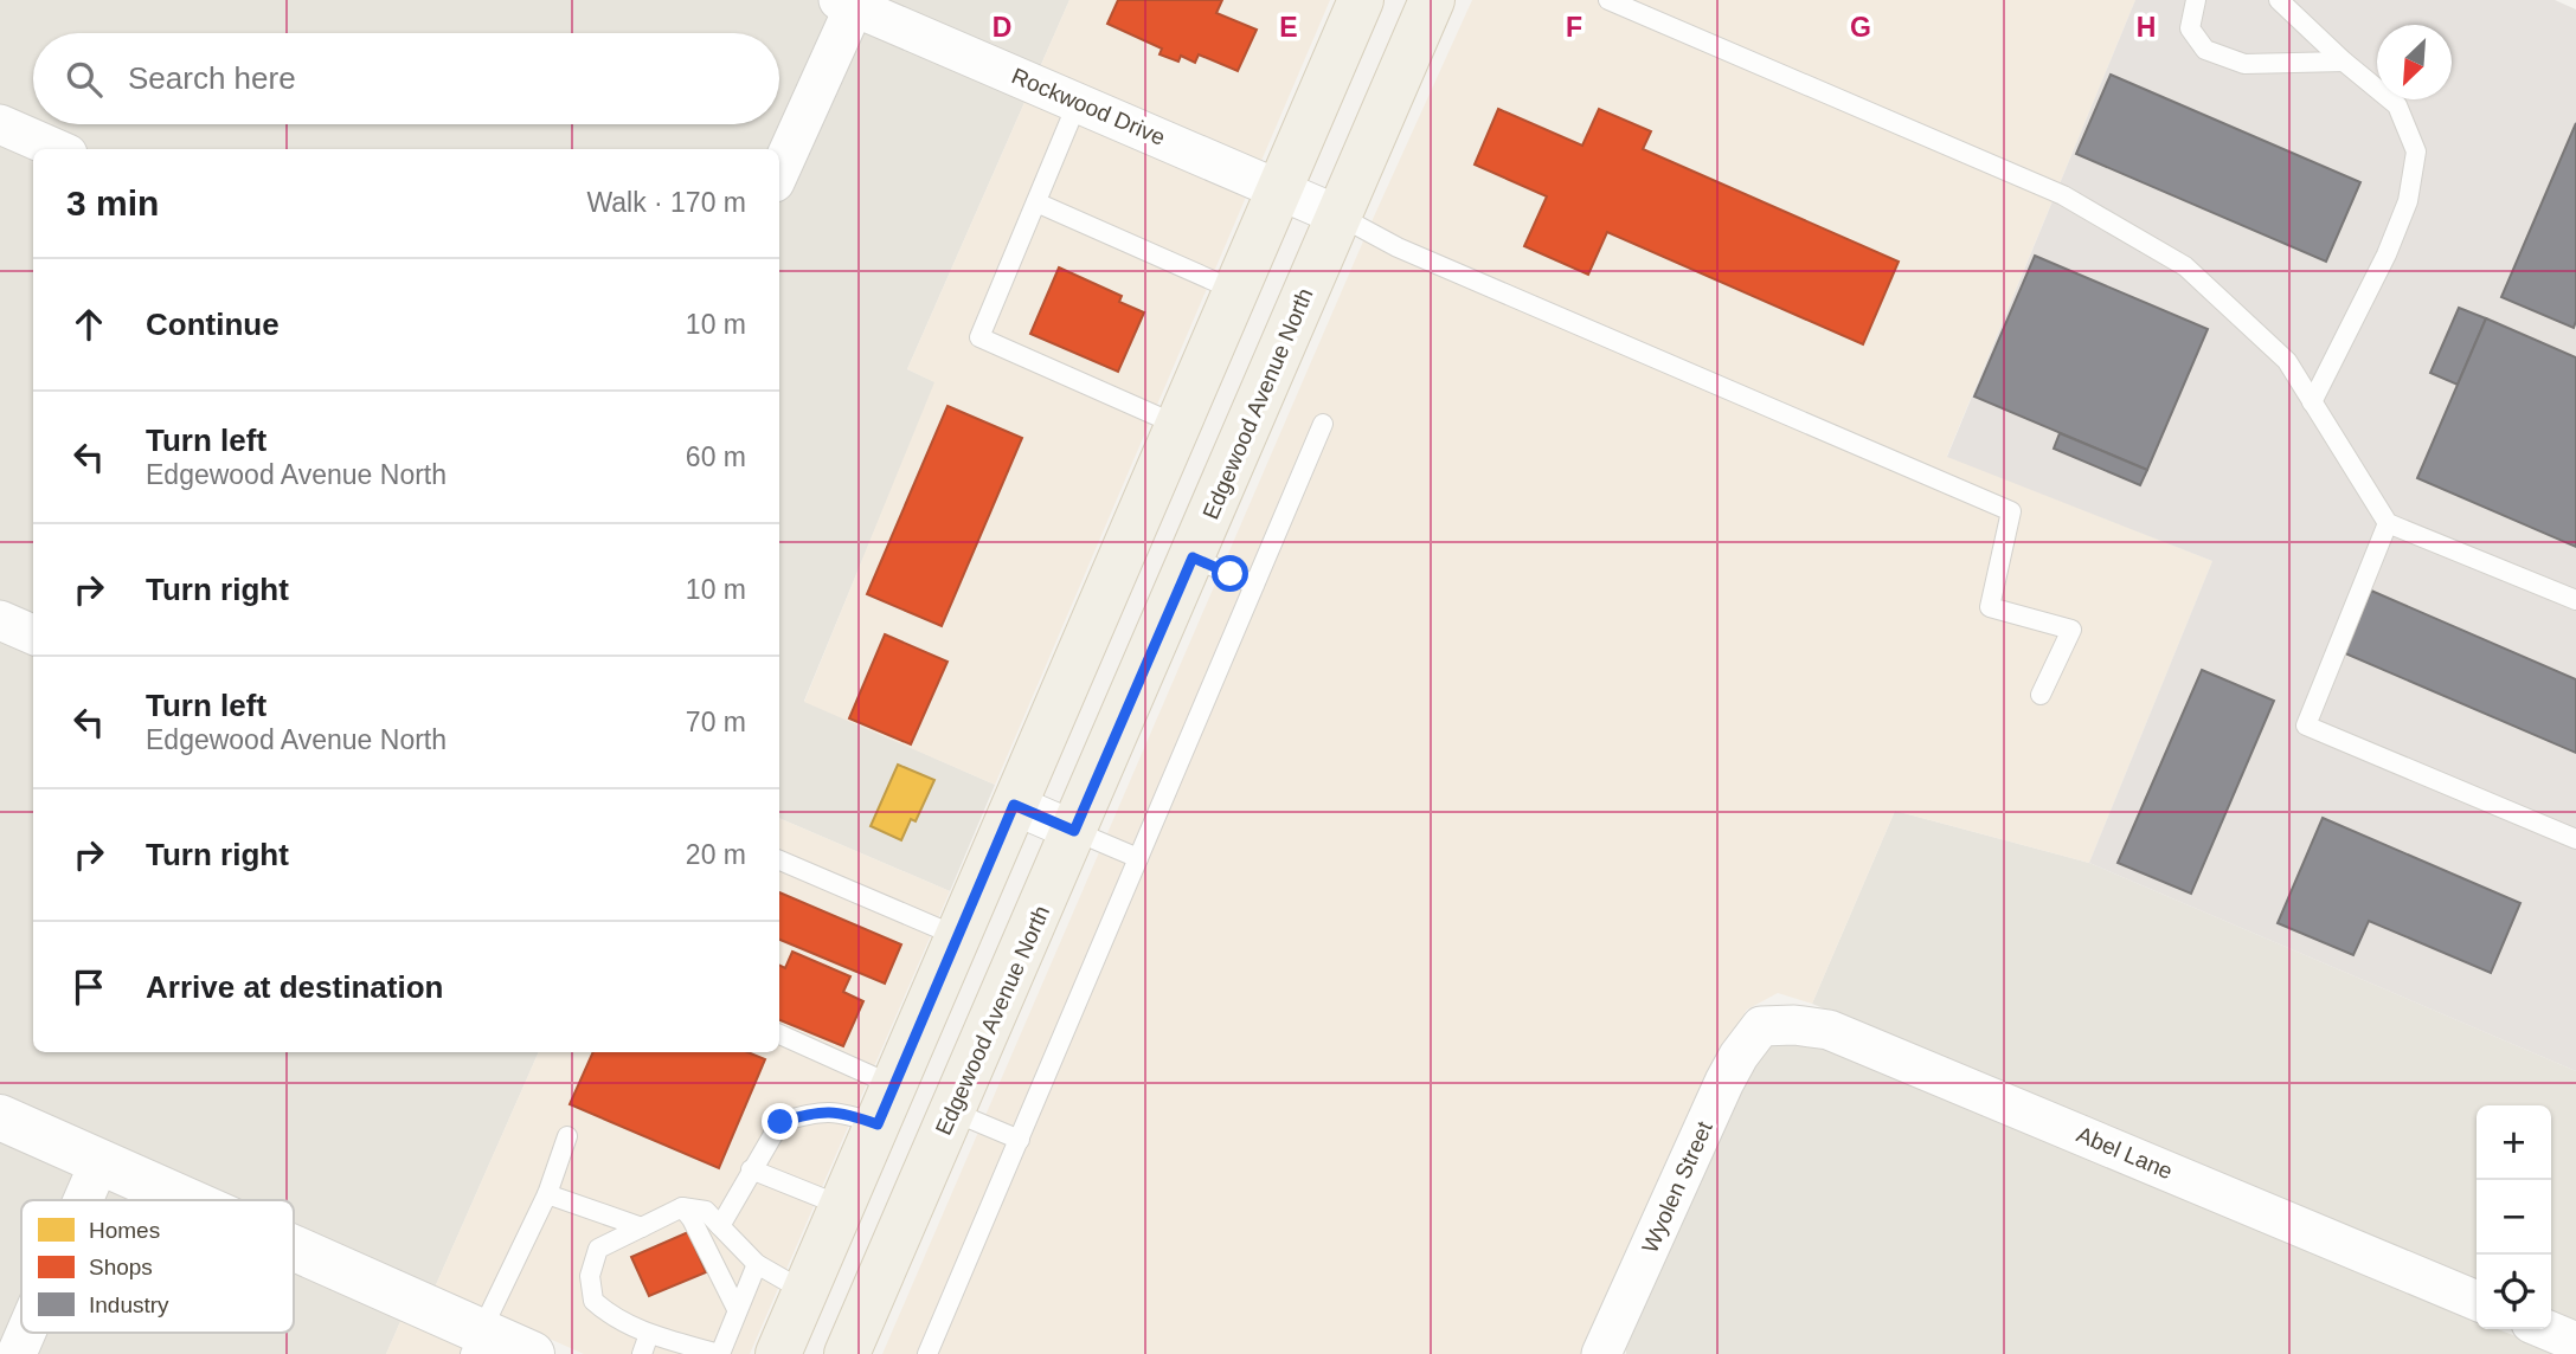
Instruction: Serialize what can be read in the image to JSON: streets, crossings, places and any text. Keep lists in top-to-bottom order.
{
  "streets": {
    "main road": ["Edgewood Avenue North"],
    "street": ["Rockwood Drive", "Abel Lane", "Wyolen Street"]
  },
  "crossings": [
    ["Rockwood Drive", "Edgewood Avenue North"],
    ["Abel Lane", "Wyolen Street"]
  ],
  "legend": ["Homes", "Shops", "Industry"],
  "north": "bottom left",
  "page": {
    "search": "Search here",
    "heading": ["3 min", "Walk · 170 m"],
    "list": [
      ["Continue", "10 m"],
      ["Turn left", "Edgewood Avenue North", "60 m"],
      ["Turn right", "10 m"],
      ["Turn left", "Edgewood Avenue North", "70 m"],
      ["Turn right", "20 m"],
      "Arrive at destination"
    ],
    "map_buttons": ["+", "−"]
  },
  "grid": {
    "columns": [
      "D",
      "E",
      "F",
      "G",
      "H"
    ]
  }
}
